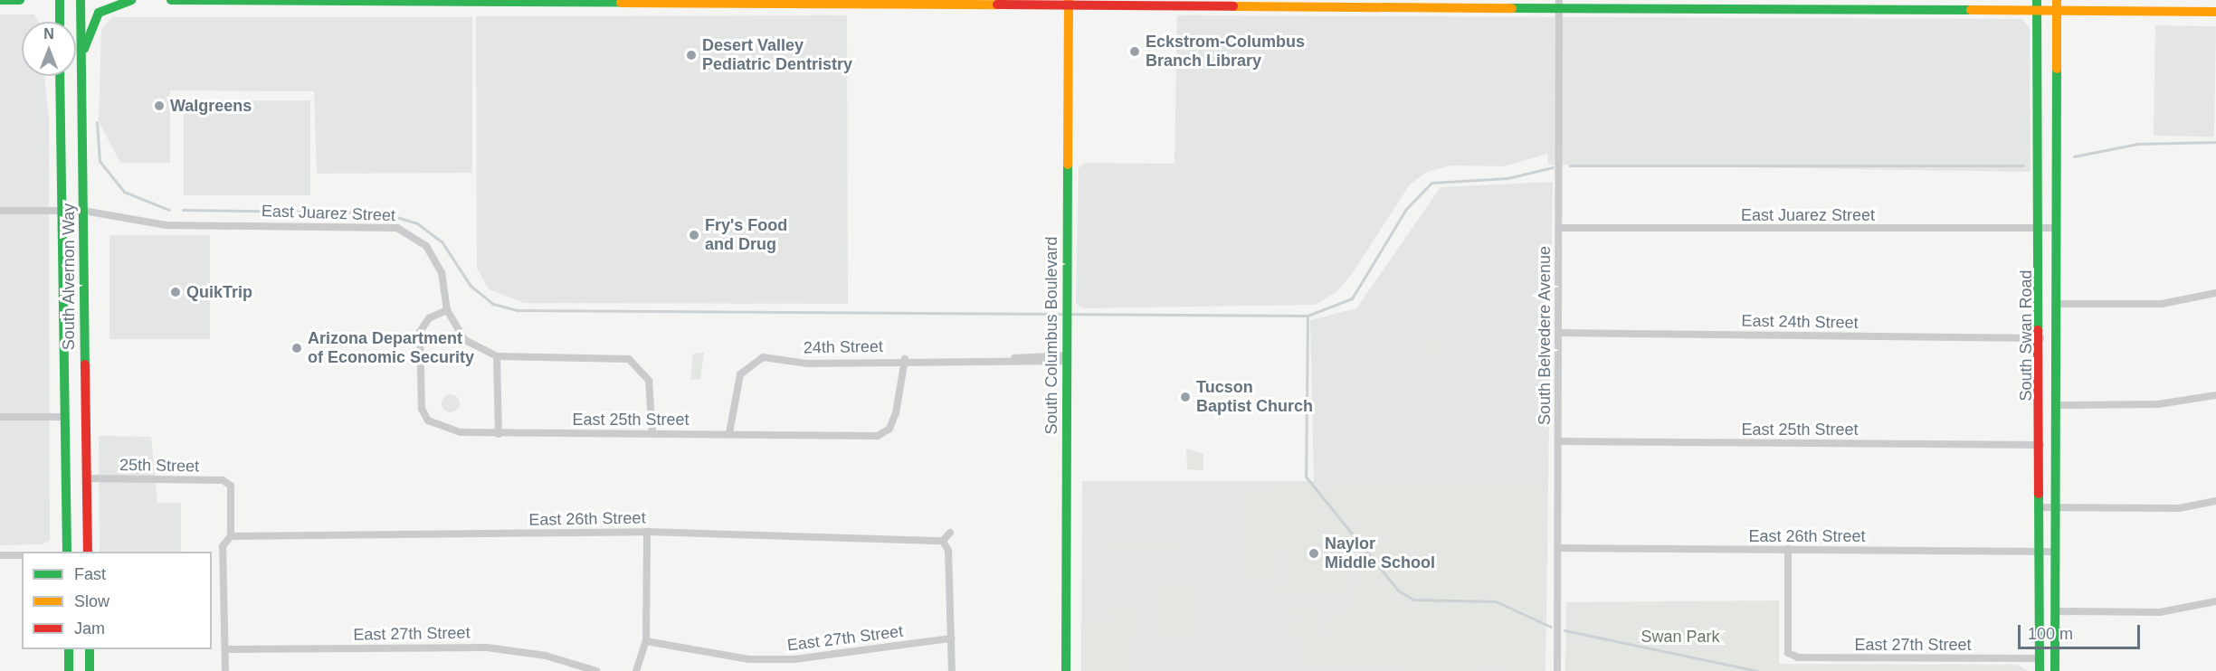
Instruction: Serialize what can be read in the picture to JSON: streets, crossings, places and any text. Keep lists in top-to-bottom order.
{
  "streets": {
    "main road": ["South Alvernon Way", "South Columbus Boulevard", "South Swan Road"],
    "street": [
      "East Juarez Street",
      "East 24th Street",
      "South Belvedere Avenue",
      "24th Street",
      "East 25th Street",
      "25th Street",
      "East 26th Street",
      "East 27th Street"
    ]
  },
  "crossings": [
    ["East Juarez Street", "South Alvernon Way"],
    ["East Juarez Street", "South Belvedere Avenue"],
    ["East Juarez Street", "South Swan Road"],
    ["East Juarez Street", "East 25th Street"],
    ["South Alvernon Way", "25th Street"],
    ["East 24th Street", "South Belvedere Avenue"],
    ["East 24th Street", "South Swan Road"],
    ["South Columbus Boulevard", "24th Street"],
    ["South Belvedere Avenue", "East 25th Street"],
    ["South Belvedere Avenue", "East 26th Street"],
    ["South Swan Road", "East 25th Street"],
    ["South Swan Road", "East 26th Street"],
    ["South Swan Road", "East 27th Street"],
    ["24th Street", "East 25th Street"],
    ["25th Street", "East 26th Street"],
    ["East 26th Street", "East 27th Street"]
  ],
  "parks": ["Swan Park"],
  "places": [
    "Eckstrom-Columbus Branch Library",
    "Desert Valley Pediatric Dentristry",
    "Walgreens",
    "Fry's Food and Drug",
    "QuikTrip",
    "Arizona Department of Economic Security",
    "Tucson Baptist Church",
    "Naylor Middle School"
  ],
  "legend": ["Fast", "Slow", "Jam"],
  "scale_bar": "100 m",
  "north": "top"
}
